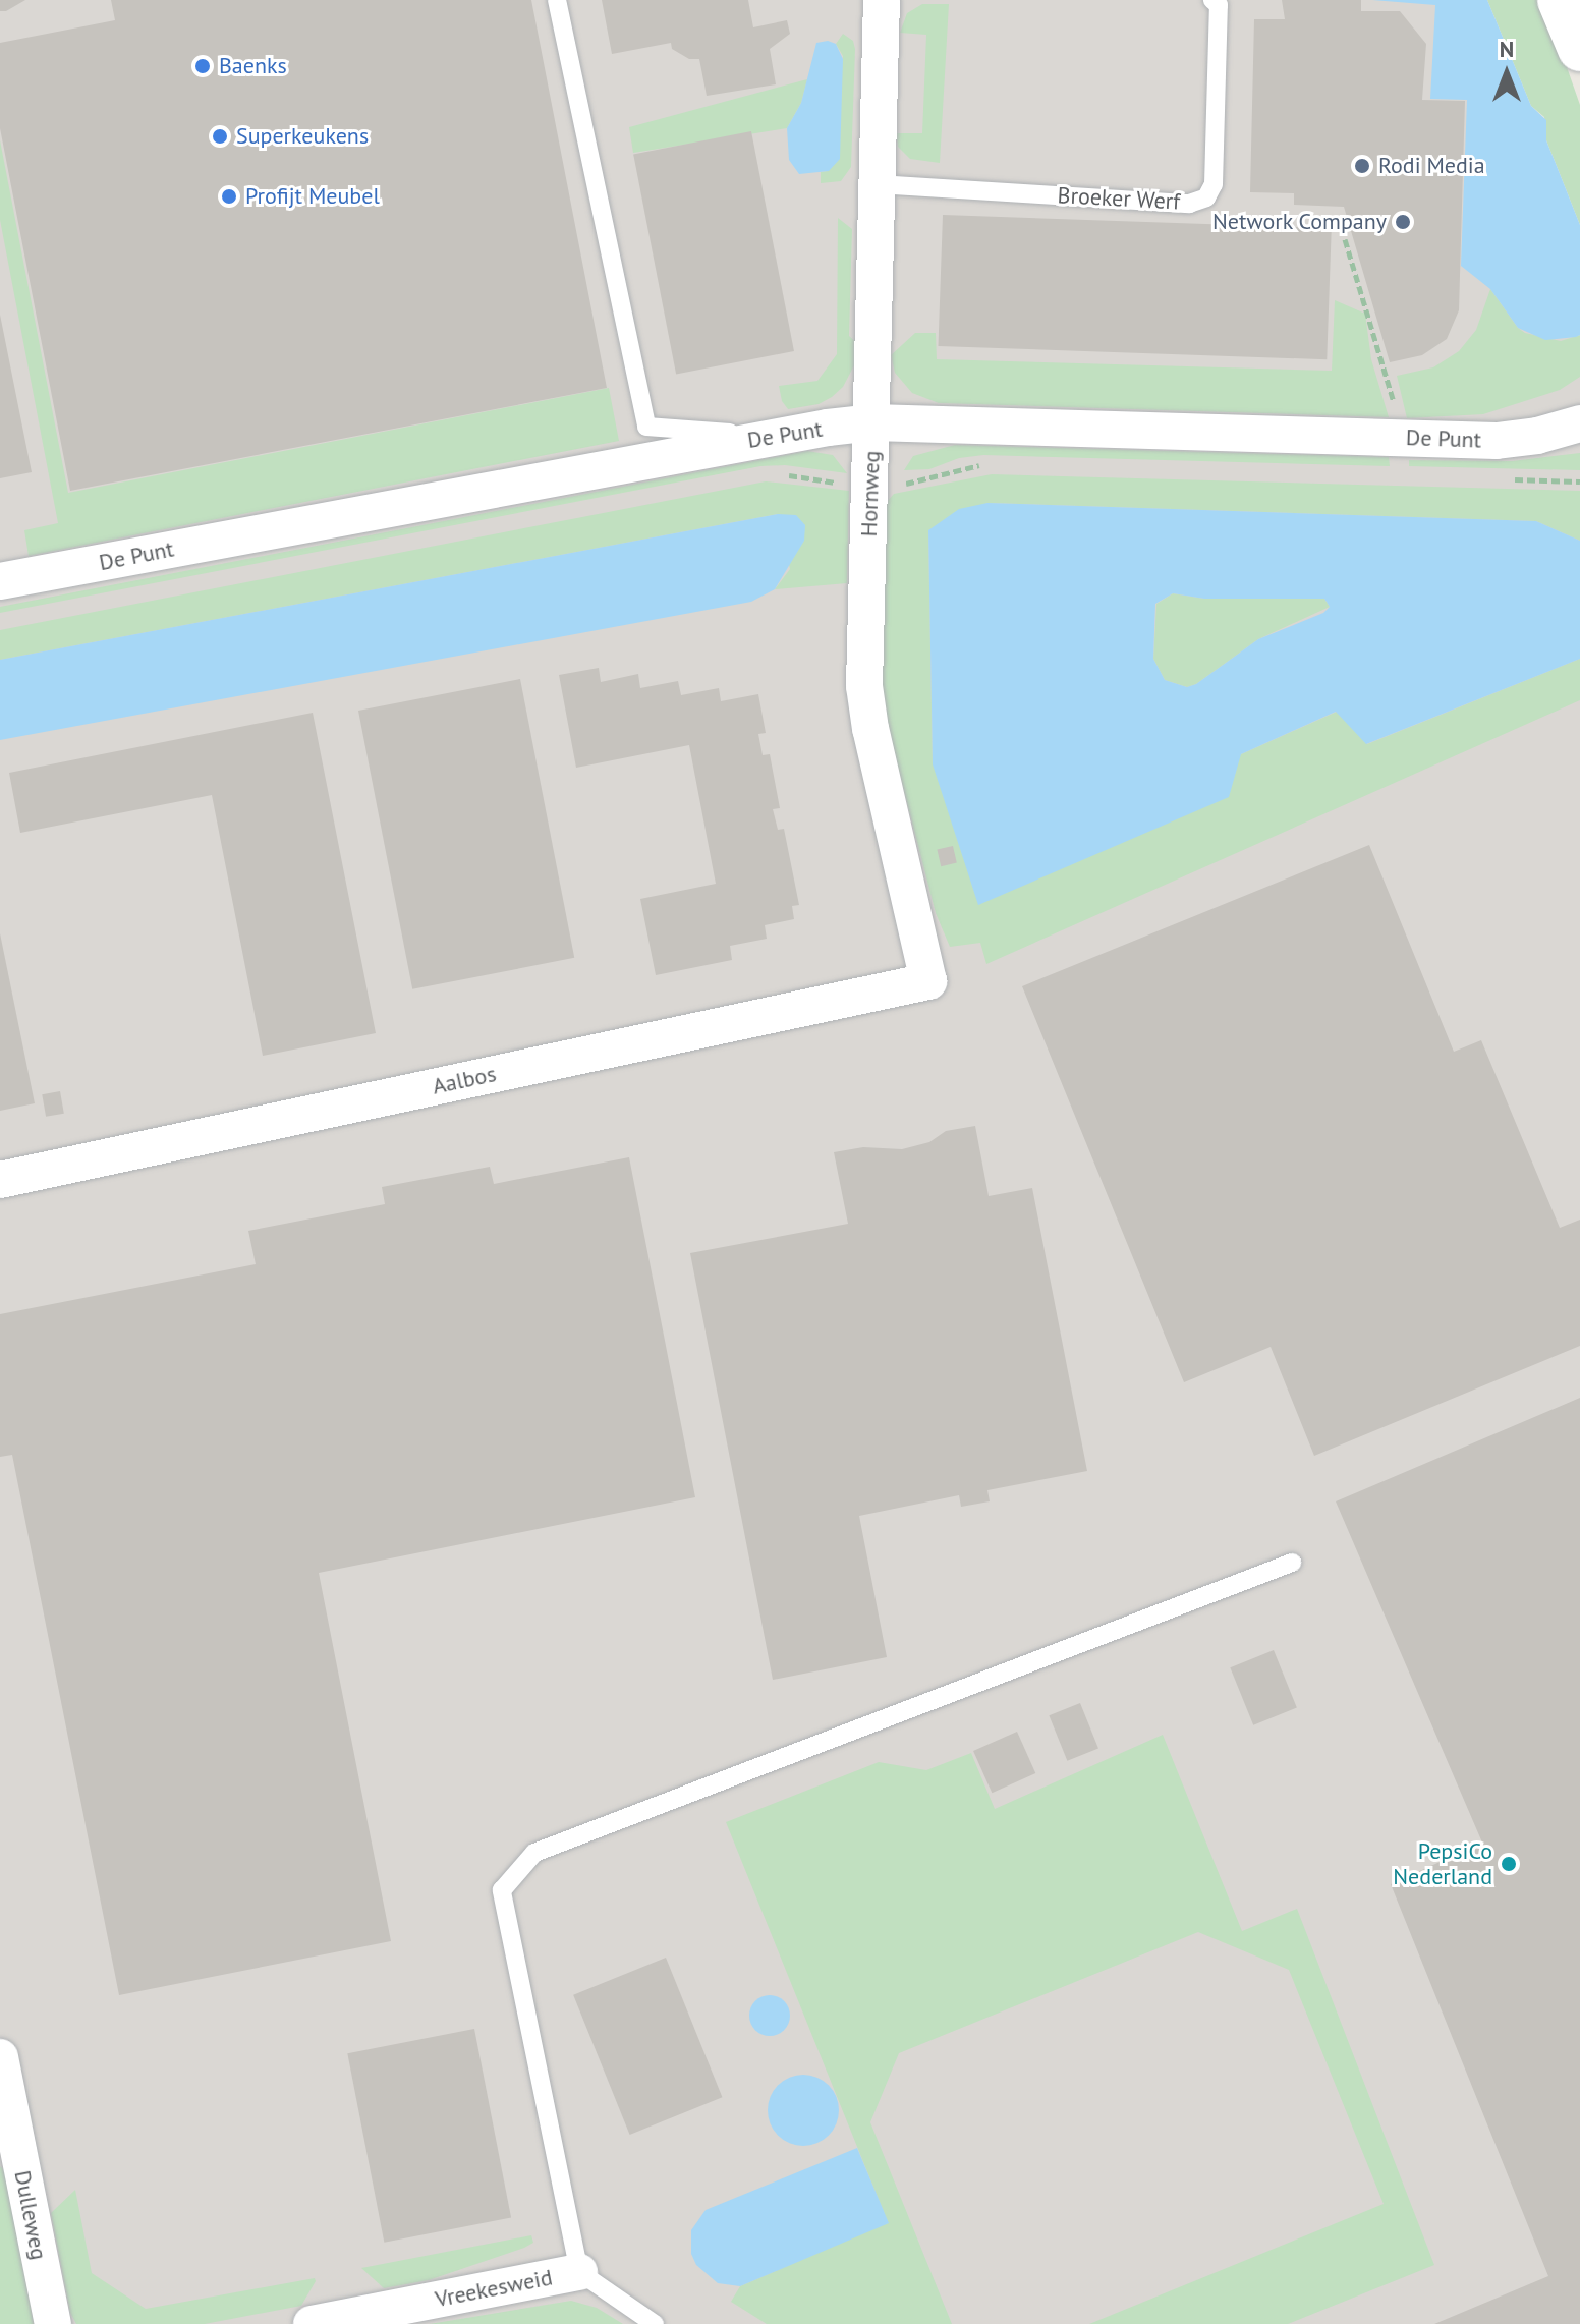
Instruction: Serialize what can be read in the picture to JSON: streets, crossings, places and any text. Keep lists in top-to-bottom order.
{
  "streets": {
    "street": [
      "De Punt",
      "Hornweg",
      "Aalbos",
      "Dulleweg",
      "Vreekesweid"
    ],
    "lane": ["Broeker Werf"]
  },
  "crossings": [
    ["Broeker Werf", "Hornweg"],
    ["De Punt", "Hornweg"],
    ["Hornweg", "Aalbos"]
  ],
  "places": [
    "Baenks",
    "Superkeukens",
    "Rodi Media",
    "Profijt Meubel",
    "Network Company",
    "PepsiCo Nederland"
  ],
  "north": "top"
}
